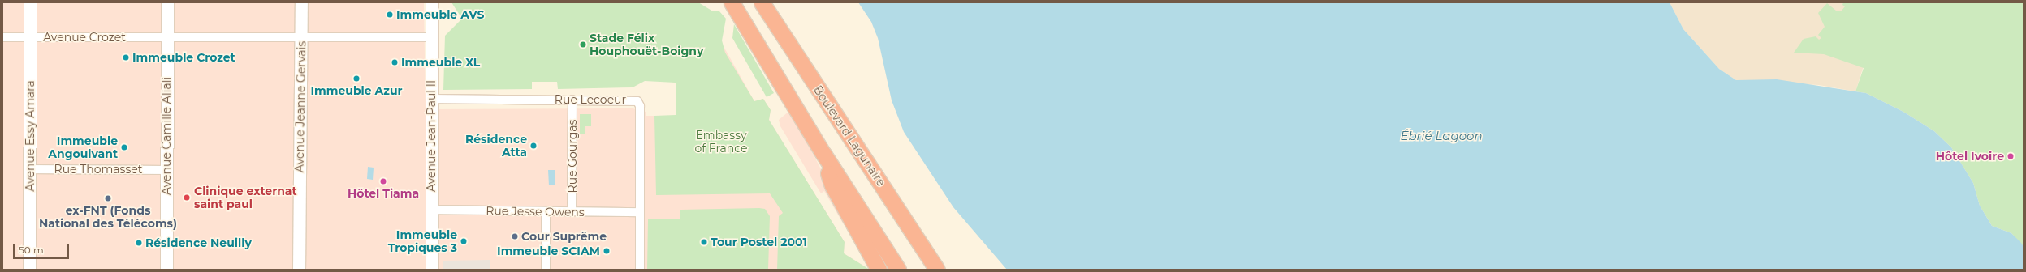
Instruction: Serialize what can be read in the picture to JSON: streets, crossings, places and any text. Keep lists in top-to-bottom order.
{
  "streets": {
    "highway": ["Boulevard Lagunaire"],
    "main road": [
      "Avenue Jeanne Gervais",
      "Avenue Essy Amara",
      "Avenue Camille Aliali",
      "Avenue Jean-Paul II"
    ],
    "street": [
      "Avenue Crozet",
      "Rue Lecoeur",
      "Rue Gourgas",
      "Rue Thomasset",
      "Rue Jesse Owens"
    ]
  },
  "crossings": [
    ["Avenue Crozet", "Avenue Jeanne Gervais"],
    ["Avenue Crozet", "Avenue Essy Amara"],
    ["Avenue Crozet", "Avenue Camille Aliali"],
    ["Avenue Crozet", "Avenue Jean-Paul II"],
    ["Rue Lecoeur", "Avenue Jean-Paul II"],
    ["Rue Lecoeur", "Rue Gourgas"],
    ["Rue Lecoeur", "Rue Jesse Owens"],
    ["Avenue Essy Amara", "Rue Thomasset"],
    ["Avenue Camille Aliali", "Rue Thomasset"],
    ["Avenue Jean-Paul II", "Rue Jesse Owens"],
    ["Rue Gourgas", "Rue Jesse Owens"]
  ],
  "water": ["Ébrié Lagoon"],
  "parks": ["Embassy of France"],
  "places": [
    "Immeuble AVS",
    "Stade Félix Houphouët-Boigny",
    "Immeuble Crozet",
    "Immeuble XL",
    "Immeuble Azur",
    "Résidence Atta",
    "Immeuble Angoulvant",
    "Hôtel Ivoire",
    "Hôtel Tiama",
    "Clinique externat saint paul",
    "ex-FNT (Fonds National des Télécoms)",
    "Cour Suprême",
    "Immeuble Tropiques 3",
    "Tour Postel 2001",
    "Résidence Neuilly",
    "Immeuble SCIAM"
  ],
  "scale_bar": "50 m"
}
